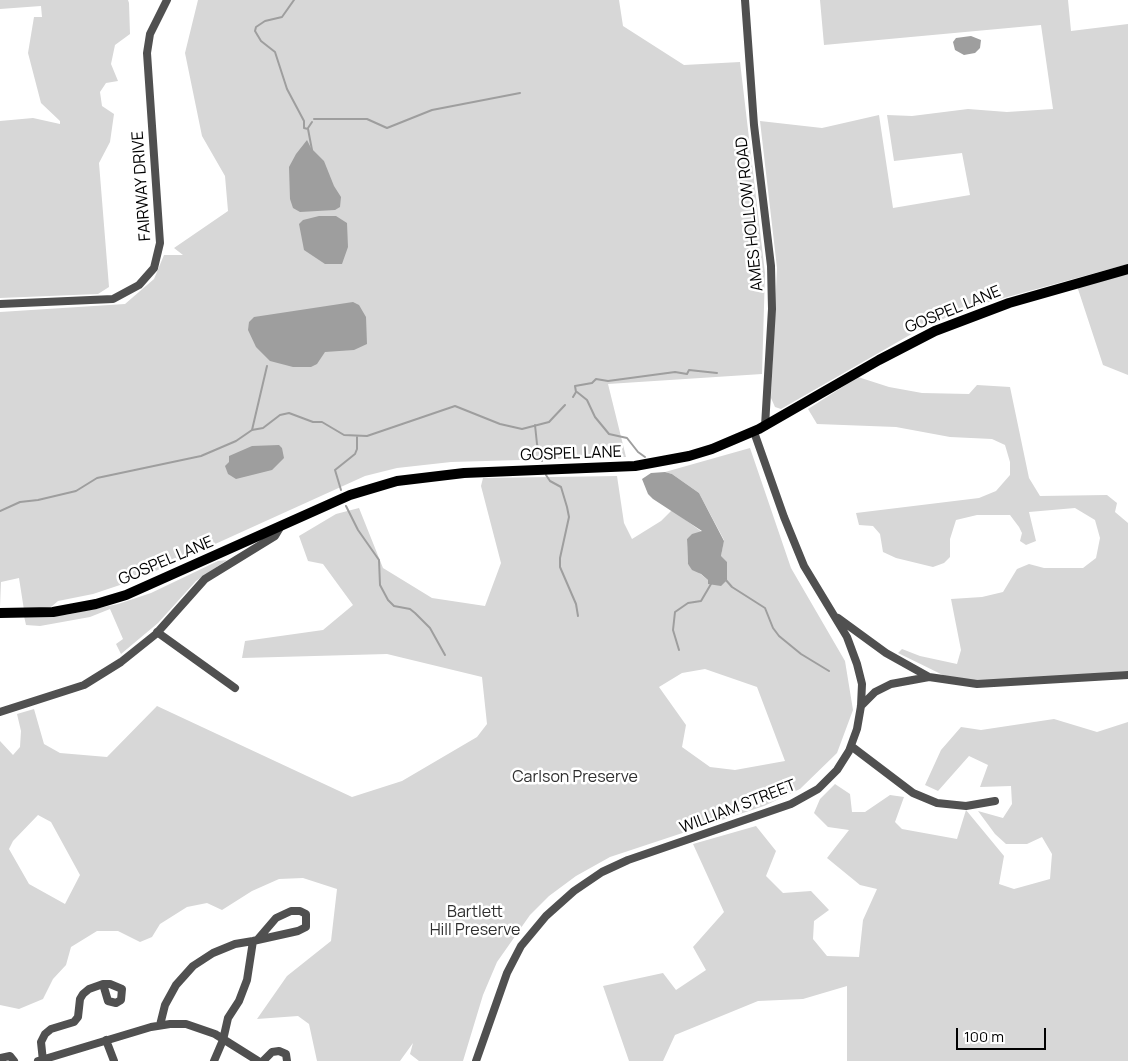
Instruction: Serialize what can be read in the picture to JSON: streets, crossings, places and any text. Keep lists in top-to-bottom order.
{
  "streets": {
    "main road": ["GOSPEL LANE"],
    "street": ["FAIRWAY DRIVE", "AMES HOLLOW ROAD", "WILLIAM STREET"]
  },
  "crossings": [
    ["AMES HOLLOW ROAD", "GOSPEL LANE"],
    ["GOSPEL LANE", "WILLIAM STREET"]
  ],
  "parks": ["Carlson Preserve", "Bartlett Hill Preserve"],
  "scale_bar": "100 m"
}
